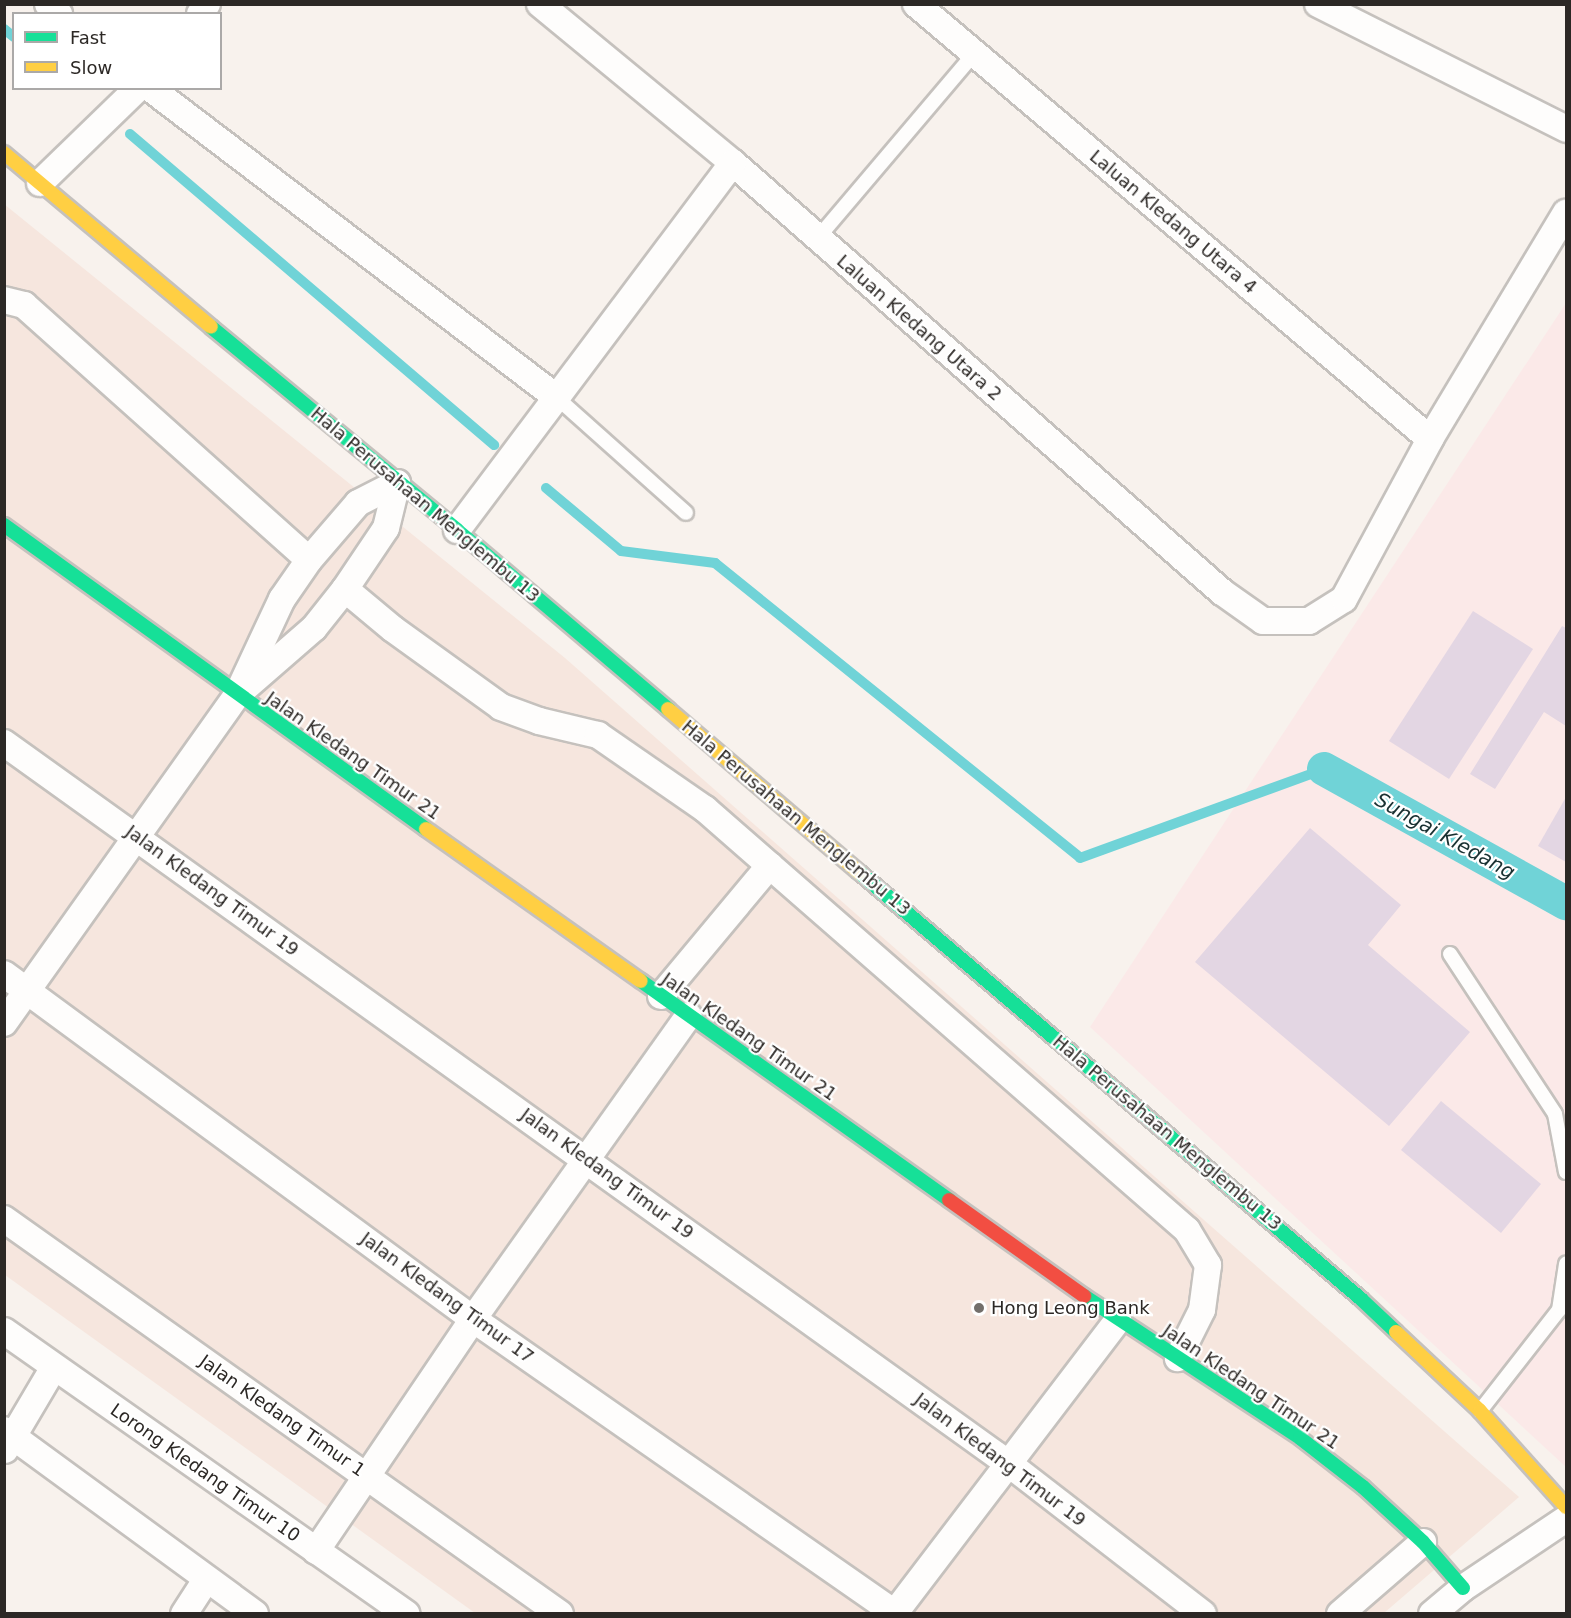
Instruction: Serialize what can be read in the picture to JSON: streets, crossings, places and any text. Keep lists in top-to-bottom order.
{
  "streets": {
    "street": [
      "Laluan Kledang Utara 4",
      "Laluan Kledang Utara 2",
      "Hala Perusahaan Menglembu 13",
      "Jalan Kledang Timur 21",
      "Jalan Kledang Timur 19",
      "Jalan Kledang Timur 17",
      "Jalan Kledang Timur 1",
      "Lorong Kledang Timur 10"
    ]
  },
  "crossings": [
    ["Laluan Kledang Utara 4", "Laluan Kledang Utara 2"]
  ],
  "water": ["Sungai Kledang"],
  "places": ["Hong Leong Bank"],
  "legend": ["Fast", "Slow"]
}
